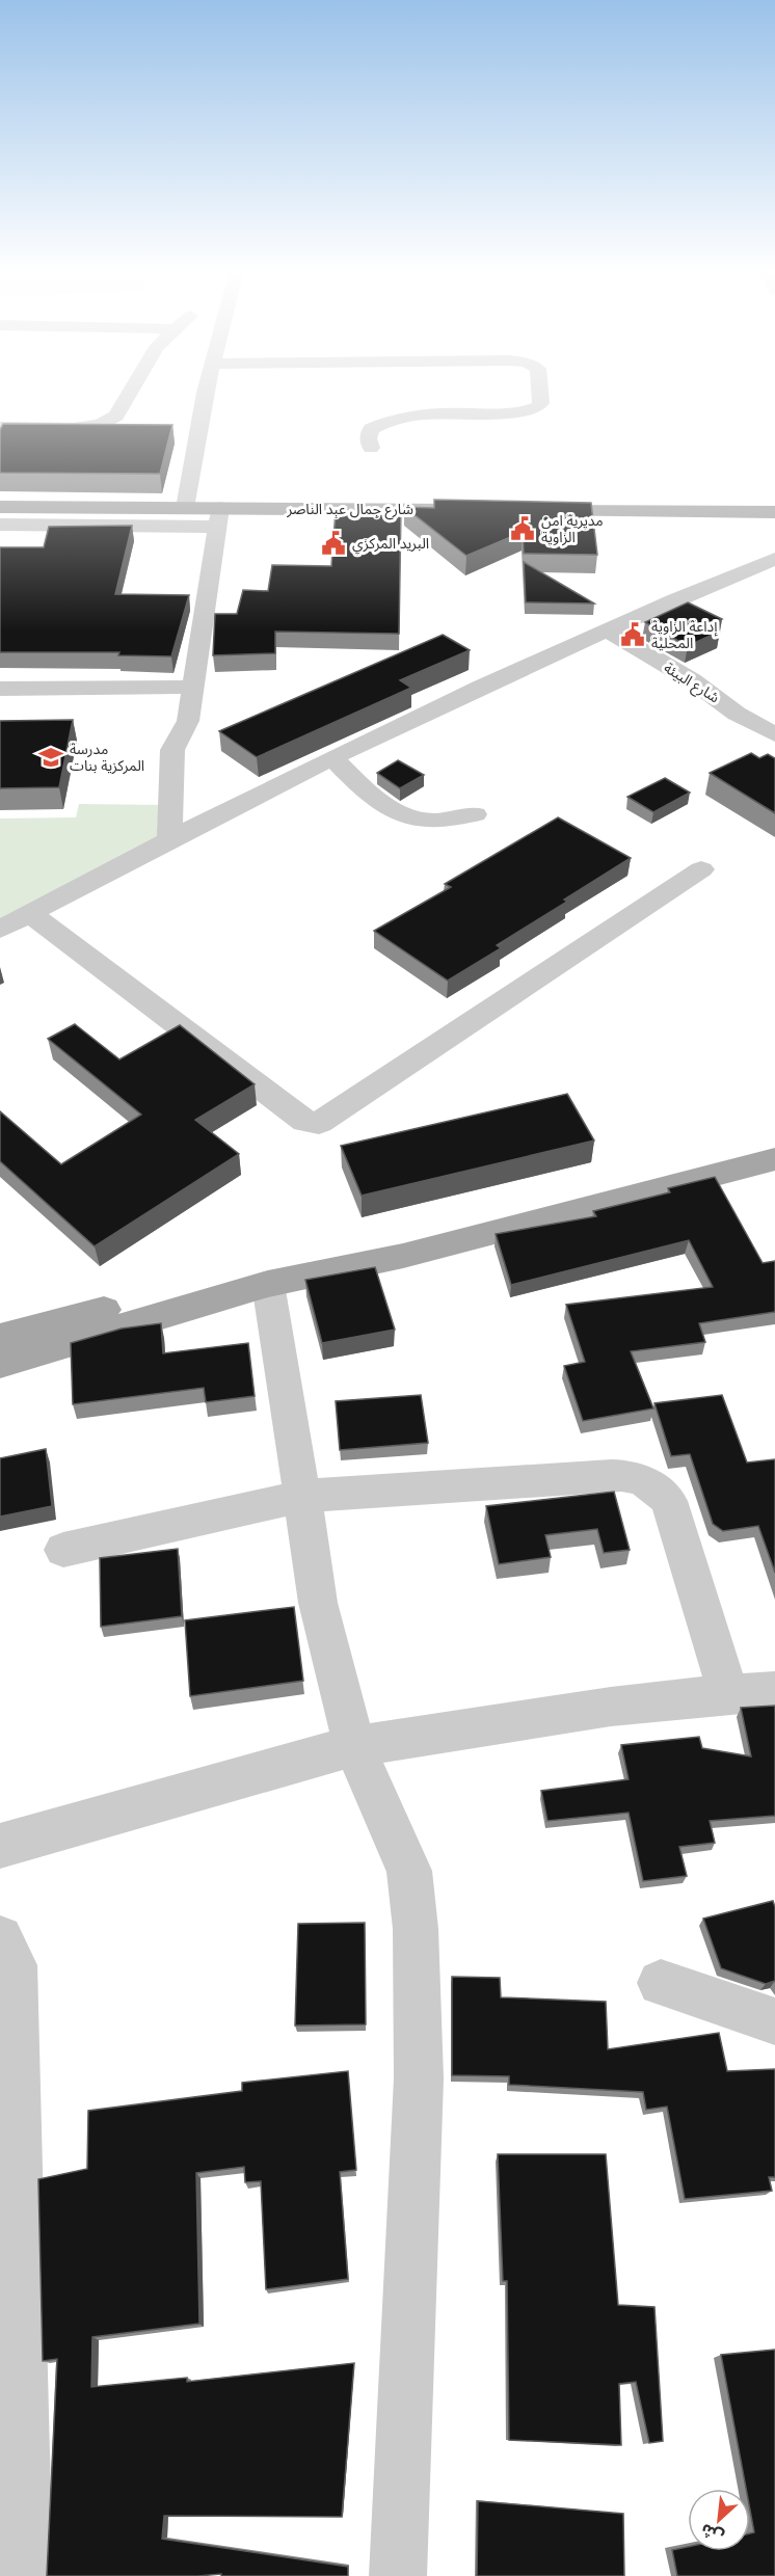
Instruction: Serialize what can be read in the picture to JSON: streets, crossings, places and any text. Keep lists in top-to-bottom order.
{
  "streets": {
    "main road": ["شارع جمال عبد الناصر"],
    "street": ["شارع البيئة"]
  },
  "places": {
    "public building": ["مديرية امن الزاوية", "البريد المركزي", "إداعة الزاوية المحلية"],
    "school or university": ["مدرسة المركزية بنات"]
  },
  "north": "bottom left"
}
